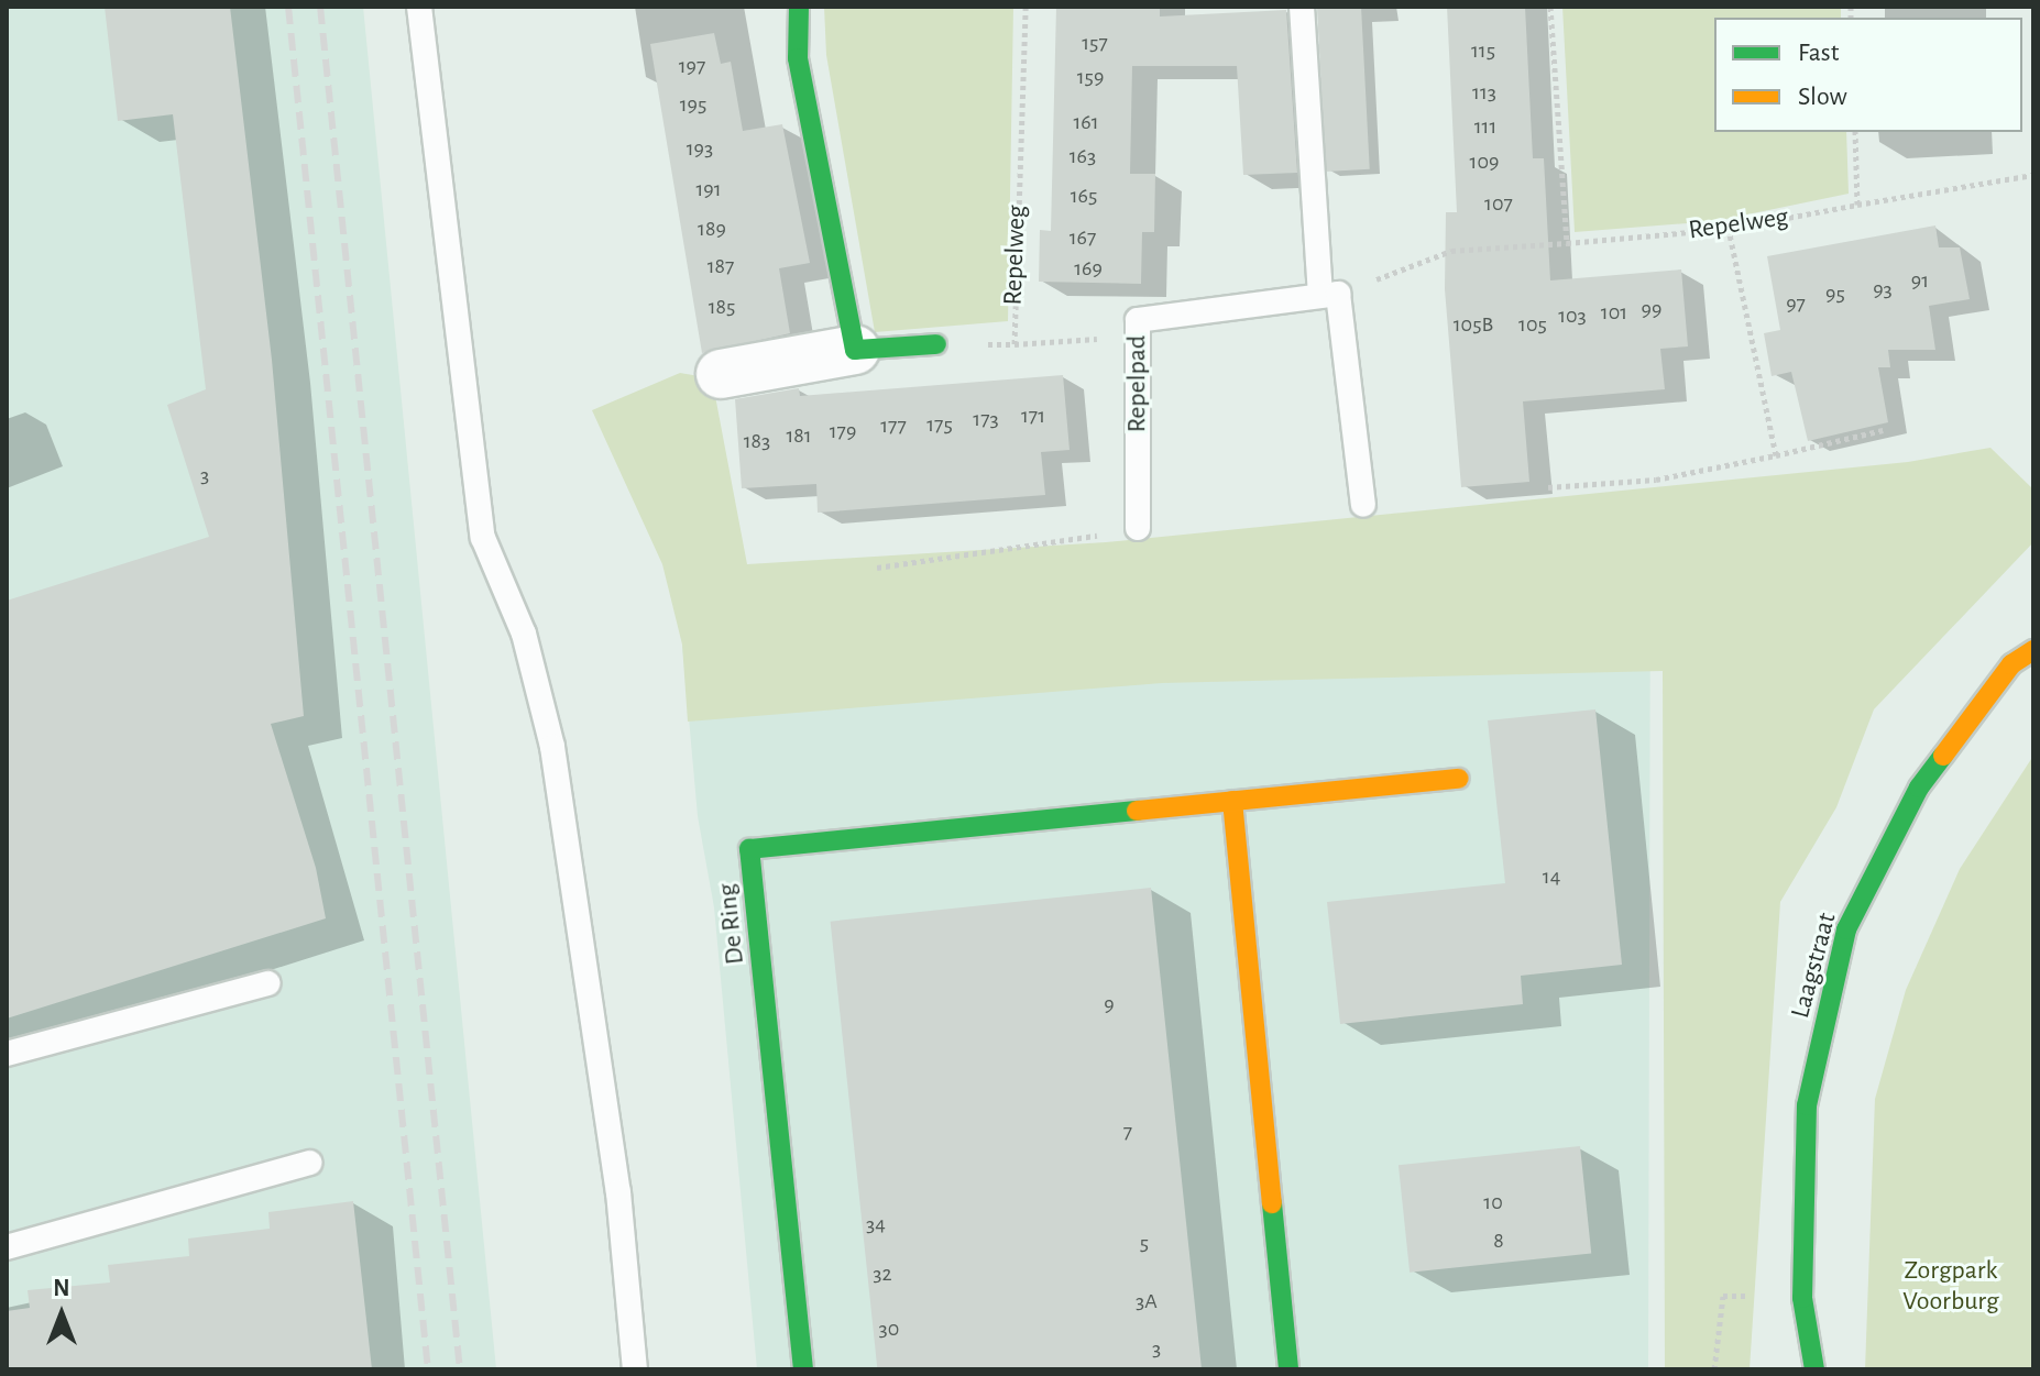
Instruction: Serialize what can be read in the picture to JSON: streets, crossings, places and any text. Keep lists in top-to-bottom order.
{
  "streets": {
    "street": ["De Ring", "Laagstraat"],
    "lane": ["Repelpad"],
    "path": ["Repelweg"]
  },
  "crossings": [
    ["Repelweg", "Repelpad"]
  ],
  "parks": ["Zorgpark Voorburg"],
  "house_numbers": [
    "157",
    "115",
    "197",
    "159",
    "113",
    "195",
    "161",
    "111",
    "193",
    "163",
    "109",
    "191",
    "165",
    "107",
    "189",
    "167",
    "187",
    "169",
    "91",
    "93",
    "95",
    "97",
    "185",
    "99",
    "101",
    "103",
    "105B",
    "105",
    "171",
    "173",
    "175",
    "177",
    "179",
    "181",
    "183",
    "3",
    "14",
    "9",
    "7",
    "10",
    "34",
    "8",
    "5",
    "32",
    "3A",
    "30",
    "3"
  ],
  "legend": ["Fast", "Slow"],
  "north": "top"
}
